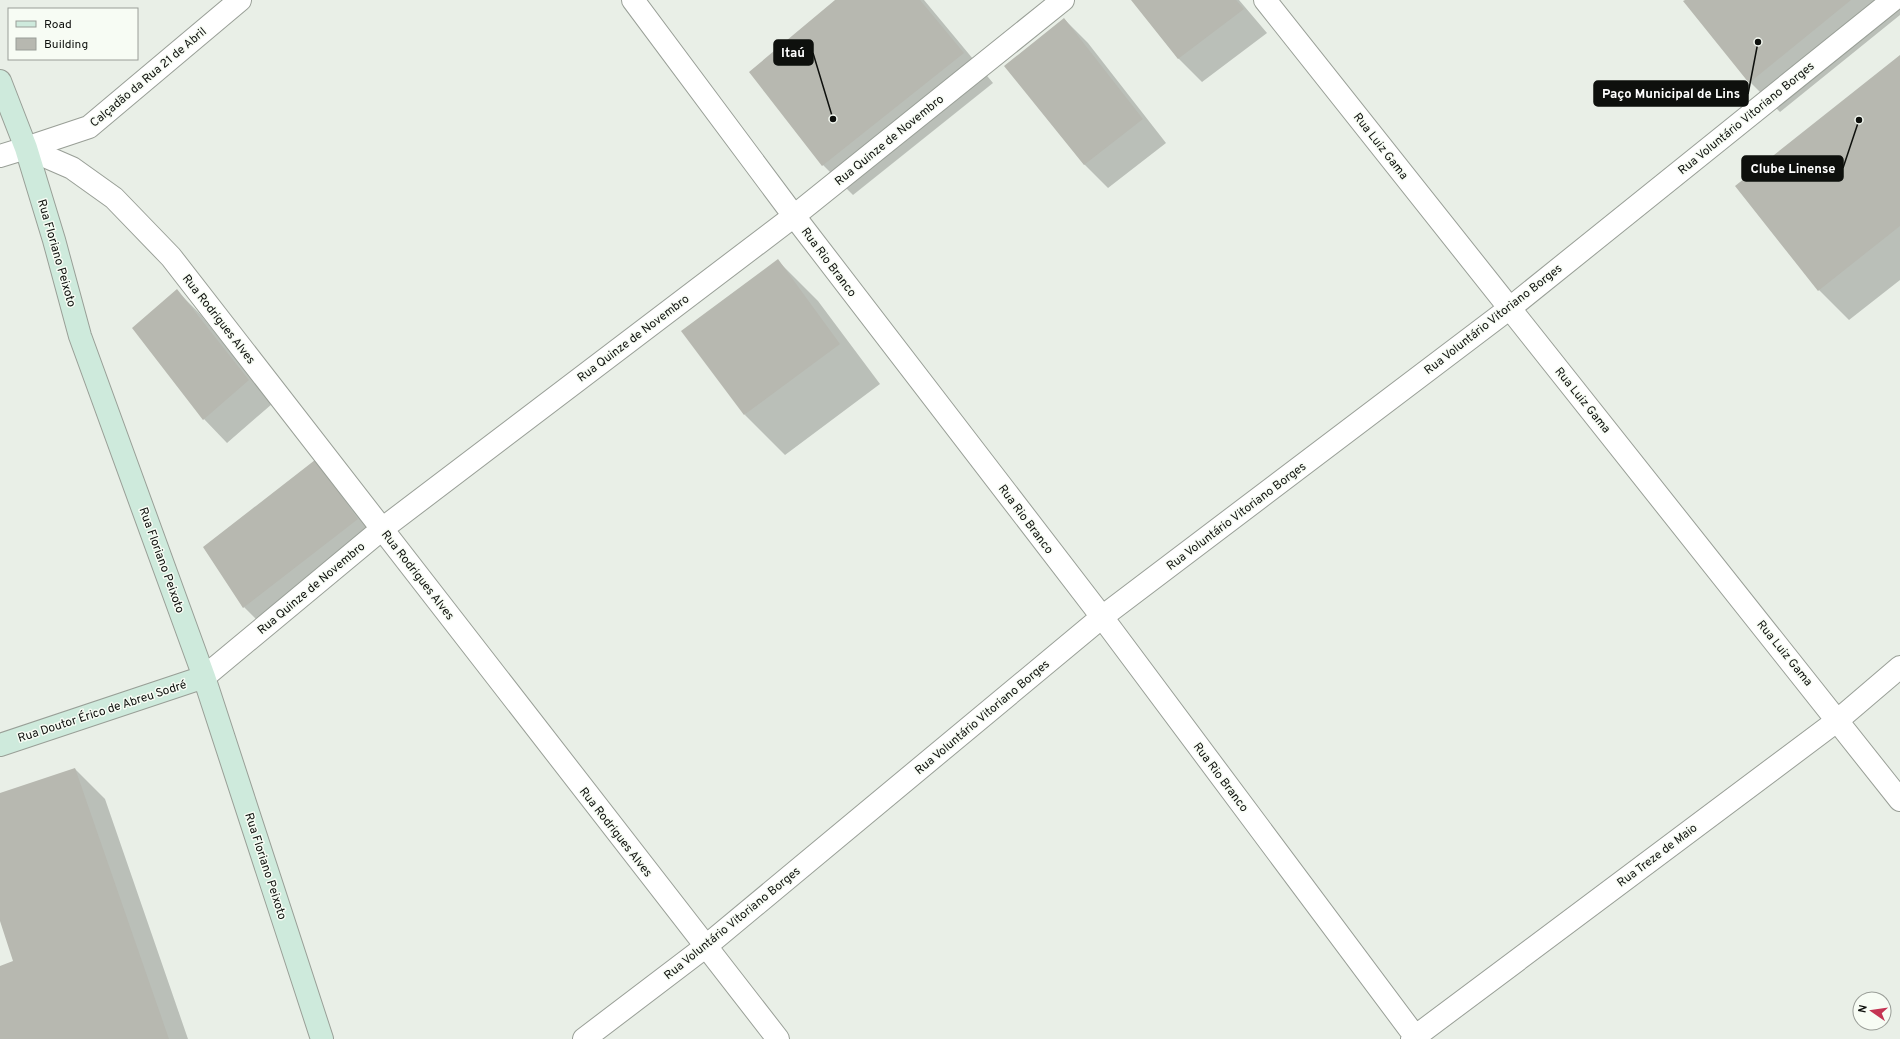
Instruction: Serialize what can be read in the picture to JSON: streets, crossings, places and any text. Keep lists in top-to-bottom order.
{
  "streets": {
    "main road": ["Rua Floriano Peixoto", "Rua Doutor Érico de Abreu Sodré"],
    "street": [
      "Calçadão da Rua 21 de Abril",
      "Rua Voluntário Vitoriano Borges",
      "Rua Quinze de Novembro",
      "Rua Luiz Gama",
      "Rua Rio Branco",
      "Rua Rodrigues Alves",
      "Rua Treze de Maio"
    ]
  },
  "crossings": [
    ["Calçadão da Rua 21 de Abril", "Rua Floriano Peixoto"],
    ["Calçadão da Rua 21 de Abril", "Rua Rodrigues Alves"],
    ["Rua Voluntário Vitoriano Borges", "Rua Luiz Gama"],
    ["Rua Voluntário Vitoriano Borges", "Rua Rio Branco"],
    ["Rua Voluntário Vitoriano Borges", "Rua Rodrigues Alves"],
    ["Rua Quinze de Novembro", "Rua Floriano Peixoto"],
    ["Rua Quinze de Novembro", "Rua Rio Branco"],
    ["Rua Quinze de Novembro", "Rua Rodrigues Alves"],
    ["Rua Quinze de Novembro", "Rua Doutor Érico de Abreu Sodré"],
    ["Rua Luiz Gama", "Rua Treze de Maio"],
    ["Rua Floriano Peixoto", "Rua Rodrigues Alves"],
    ["Rua Floriano Peixoto", "Rua Doutor Érico de Abreu Sodré"],
    ["Rua Rio Branco", "Rua Treze de Maio"]
  ],
  "places": ["Paço Municipal de Lins", "Itaú", "Clube Linense"],
  "legend": ["Road", "Building"],
  "north": "left"
}
